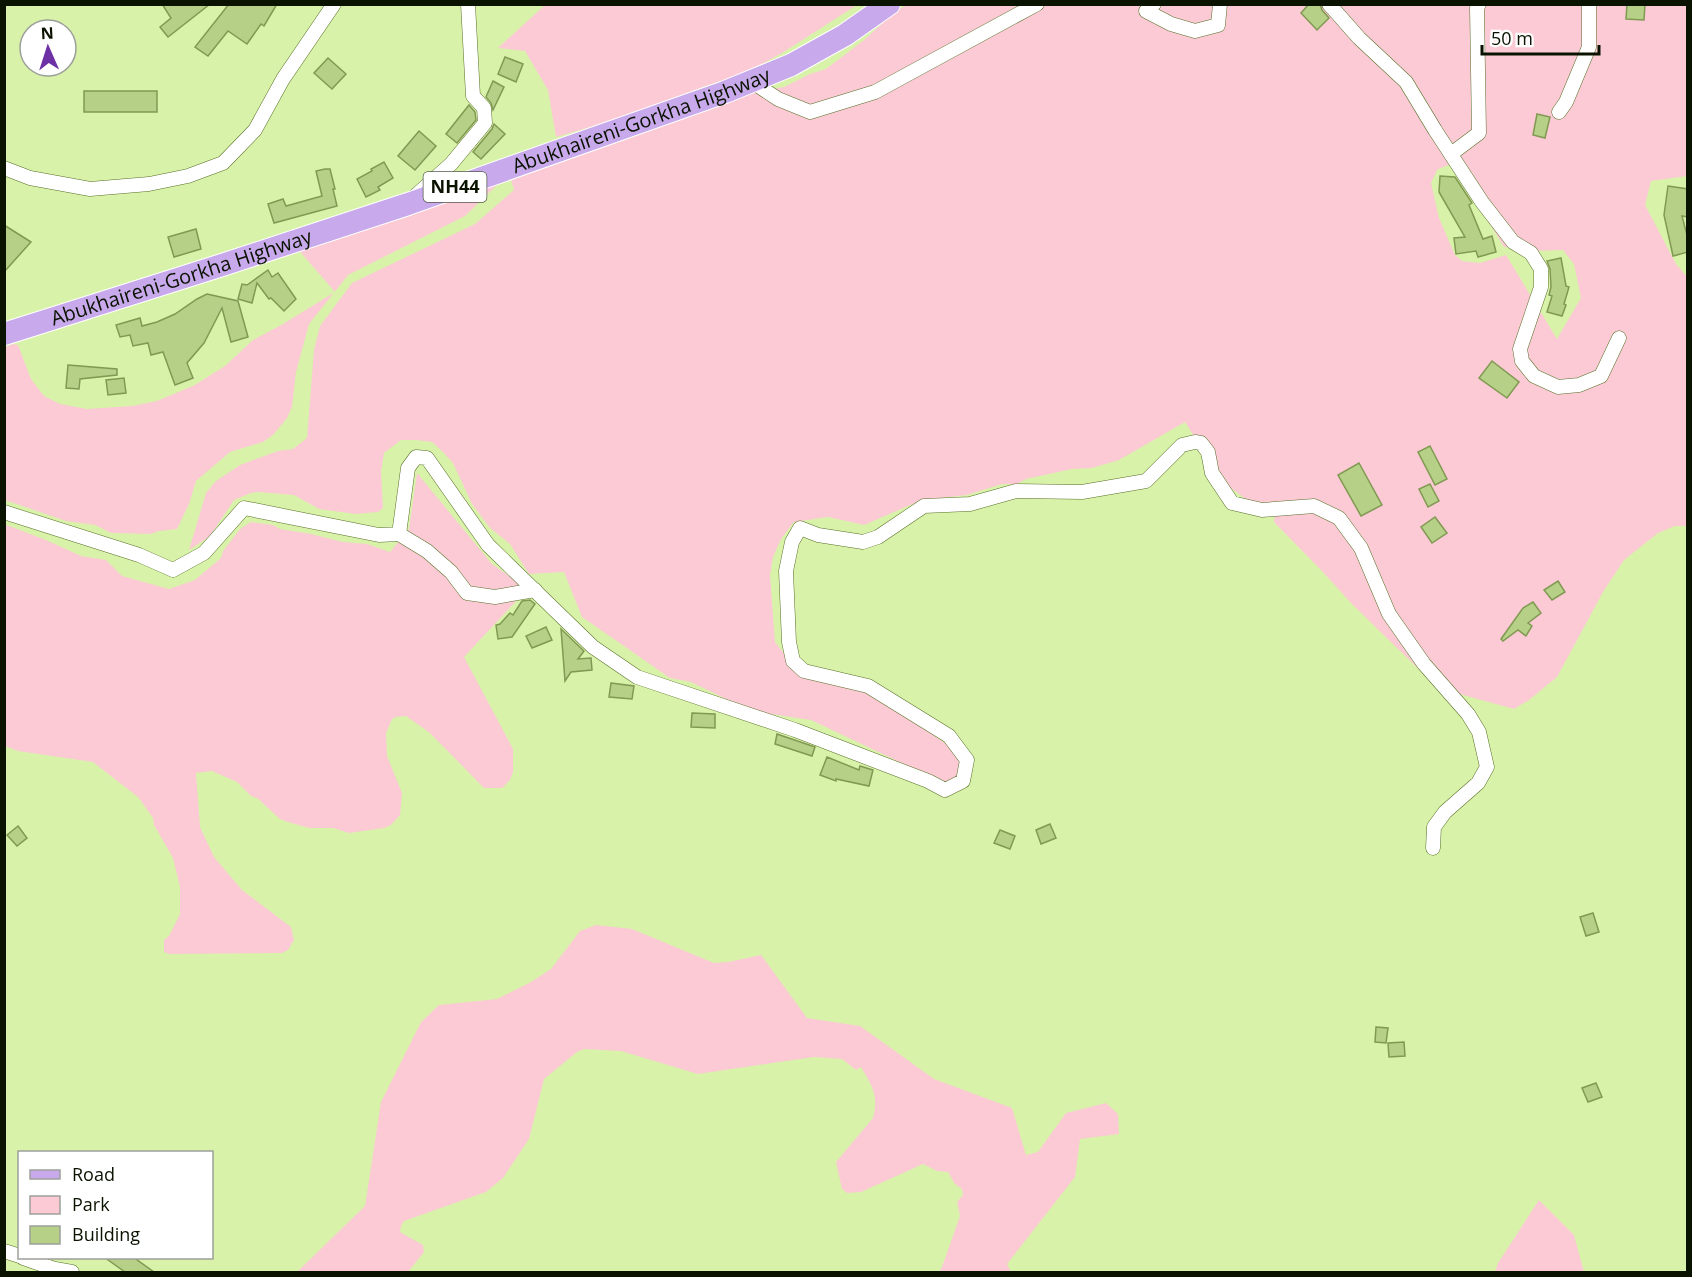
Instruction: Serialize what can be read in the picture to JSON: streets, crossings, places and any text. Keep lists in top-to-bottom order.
{
  "streets": {
    "main road": ["Abukhaireni-Gorkha Highway", "NH44"]
  },
  "legend": ["Road", "Park", "Building"],
  "scale_bar": "50 m",
  "north": "top"
}
